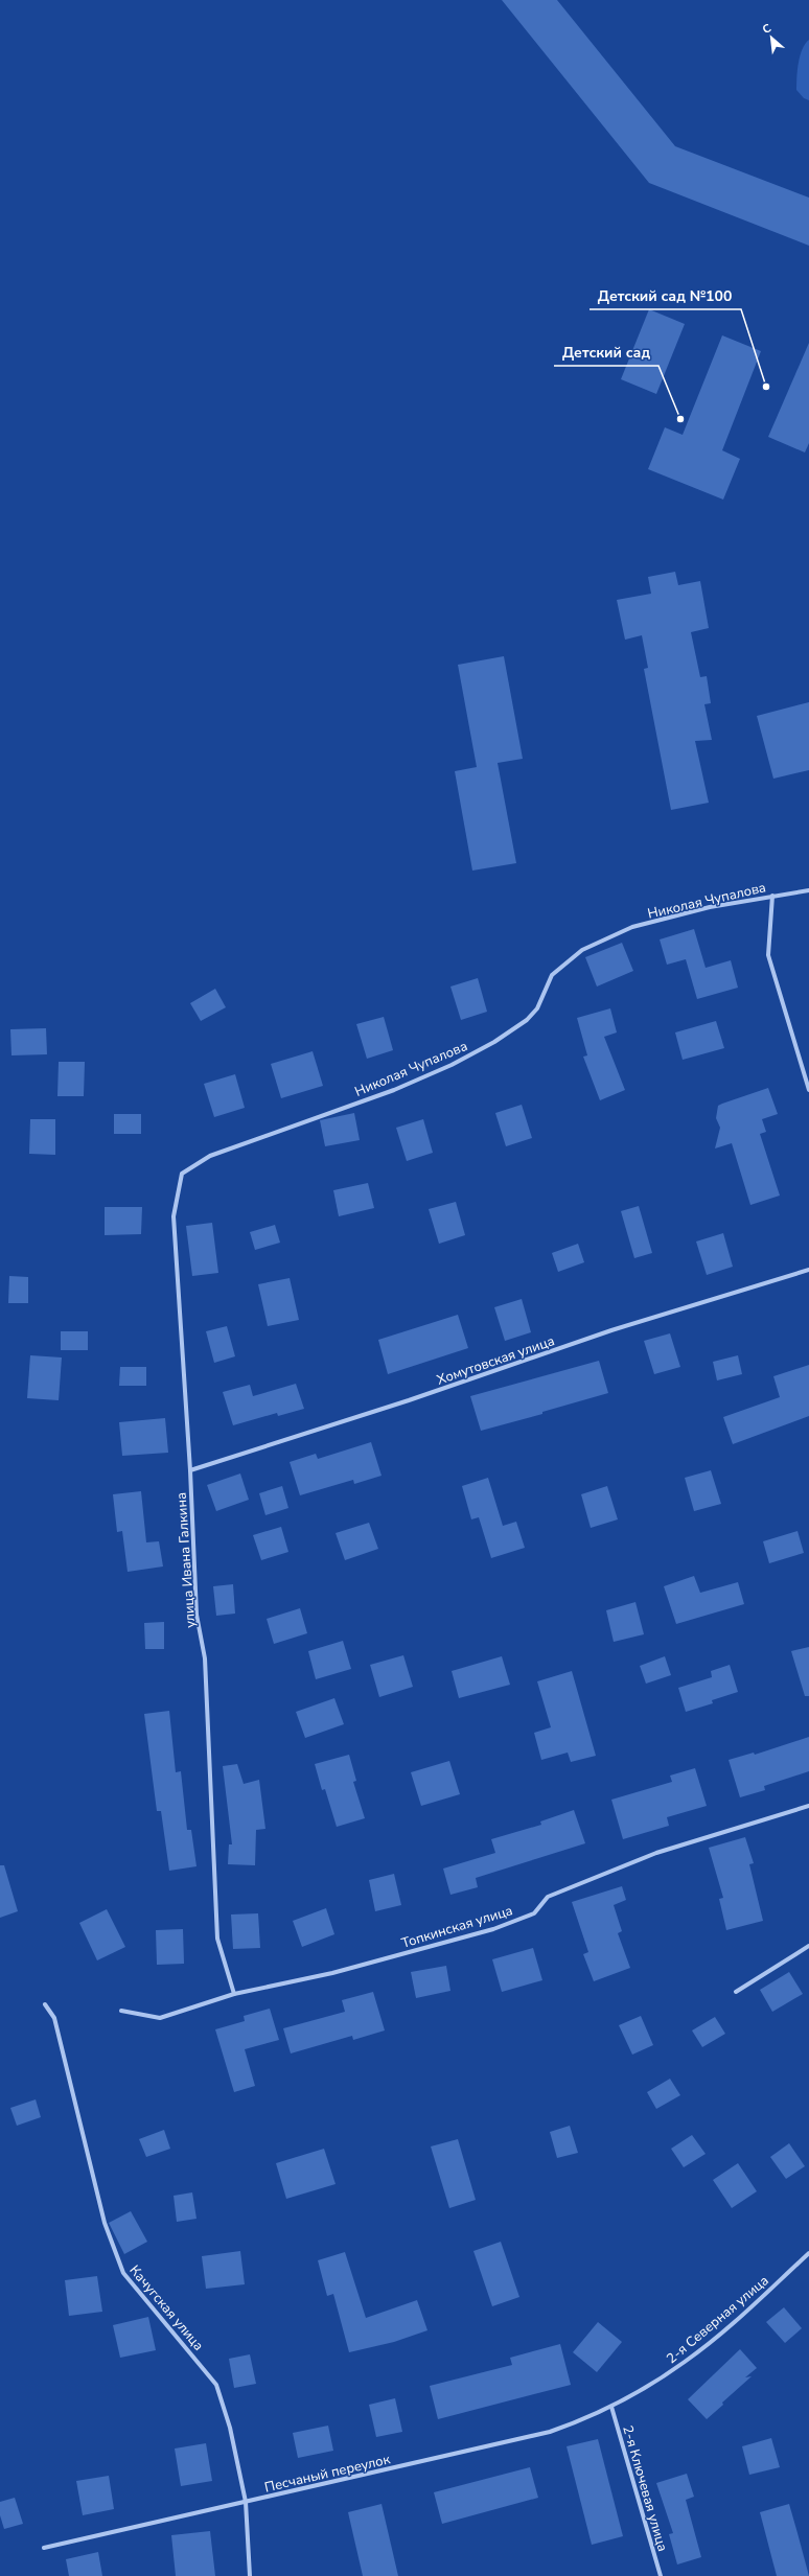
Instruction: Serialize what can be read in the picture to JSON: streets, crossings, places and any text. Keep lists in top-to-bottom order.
{
  "streets": {
    "street": [
      "Николая Чупалова",
      "Хомутовская улица",
      "улица Ивана Галкина",
      "Топкинская улица",
      "Качугская улица",
      "2-я Северная улица",
      "Песчаный переулок",
      "2-я Ключевая улица"
    ]
  },
  "crossings": [
    ["Николая Чупалова", "улица Ивана Галкина"],
    ["Хомутовская улица", "улица Ивана Галкина"],
    ["улица Ивана Галкина", "Топкинская улица"],
    ["Качугская улица", "Песчаный переулок"],
    ["2-я Северная улица", "Песчаный переулок"],
    ["2-я Северная улица", "2-я Ключевая улица"],
    ["Песчаный переулок", "2-я Ключевая улица"]
  ],
  "places": ["Детский сад №100", "Детский сад"],
  "north": "top left"
}
